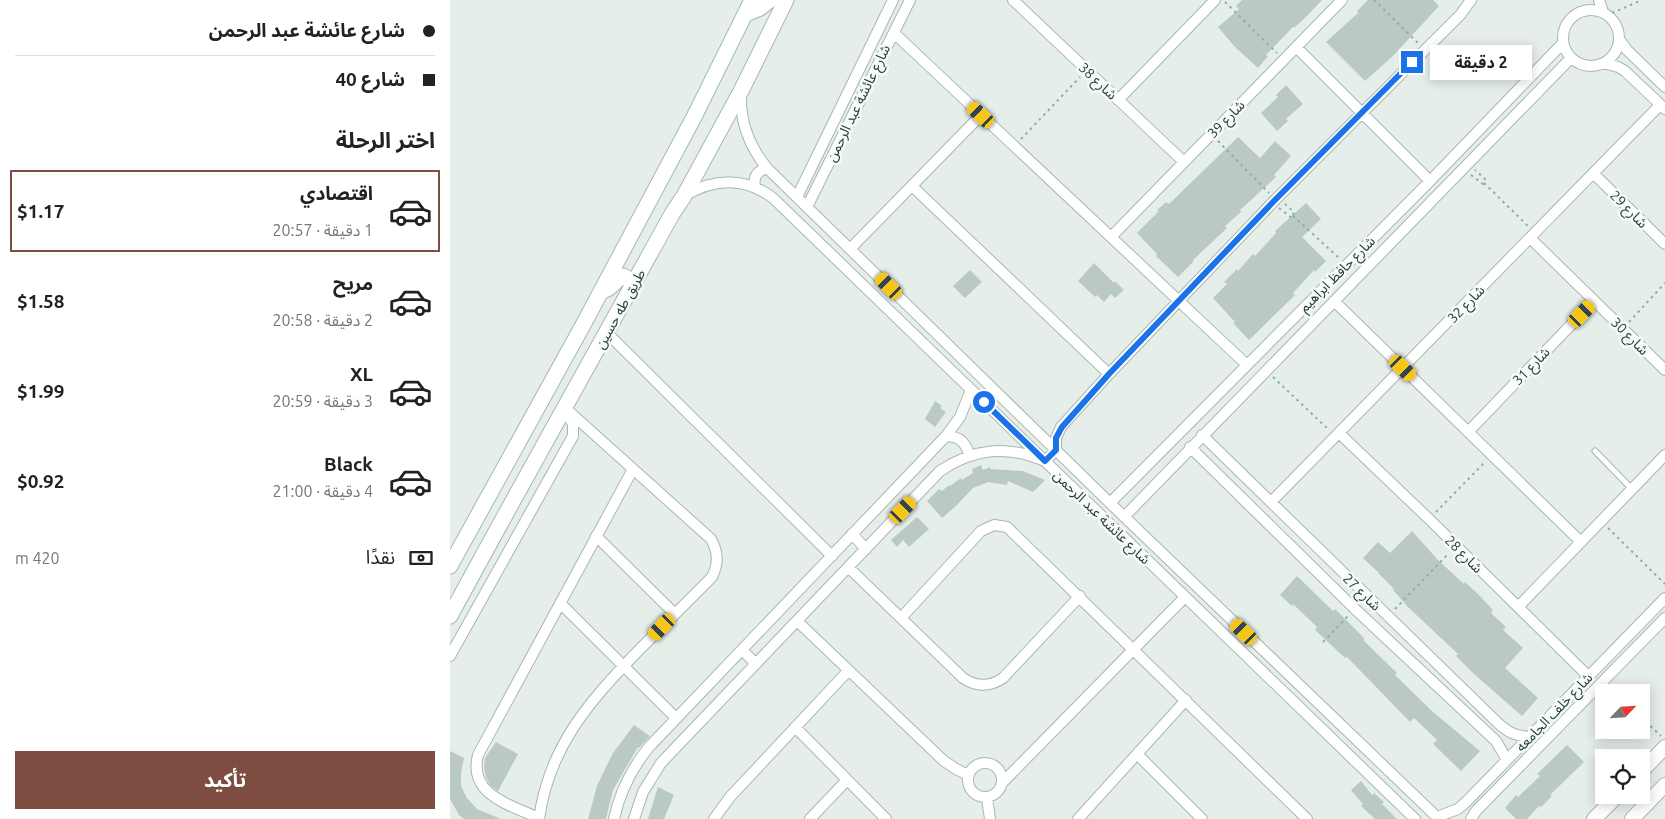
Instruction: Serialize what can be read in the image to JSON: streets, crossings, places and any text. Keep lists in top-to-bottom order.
{
  "streets": {
    "main road": ["طريق طه حسين"],
    "street": [
      "شارع 38",
      "شارع عائشة عبد الرحمن",
      "شارع 39",
      "شارع 29",
      "شارع حافظ ابراهيم",
      "شارع 32",
      "شارع 30",
      "شارع 31",
      "شارع 28",
      "شارع 27",
      "شارع خلف الجامعه"
    ]
  },
  "crossings": [
    ["شارع 38", "شارع 39"],
    ["شارع عائشة عبد الرحمن", "شارع حافظ ابراهيم"],
    ["شارع عائشة عبد الرحمن", "طريق طه حسين"],
    ["شارع عائشة عبد الرحمن", "شارع خلف الجامعه"],
    ["شارع 29", "شارع 32"],
    ["شارع حافظ ابراهيم", "شارع 27"],
    ["شارع 32", "شارع 30"],
    ["شارع 32", "شارع 28"],
    ["شارع 32", "شارع 27"],
    ["شارع 30", "شارع 31"],
    ["شارع 28", "شارع خلف الجامعه"],
    ["شارع 27", "شارع خلف الجامعه"]
  ],
  "north": "top right",
  "page": {
    "banner": ["شارع عائشة عبد الرحمن", "شارع 40"],
    "bubble": "2 دقيقة",
    "heading": "اختر الرحلة",
    "list": [
      {
        "name": "اقتصادي",
        "note": "1 دقيقة · 20:57",
        "value": "$1.17"
      },
      {
        "name": "مريح",
        "note": "2 دقيقة · 20:58",
        "value": "$1.58"
      },
      {
        "name": "XL",
        "note": "3 دقيقة · 20:59",
        "value": "$1.99"
      },
      {
        "name": "Black",
        "note": "4 دقيقة · 21:00",
        "value": "$0.92"
      }
    ],
    "pay": ["نقدًا", "420 m"],
    "buttons": "تأكيد"
  }
}
